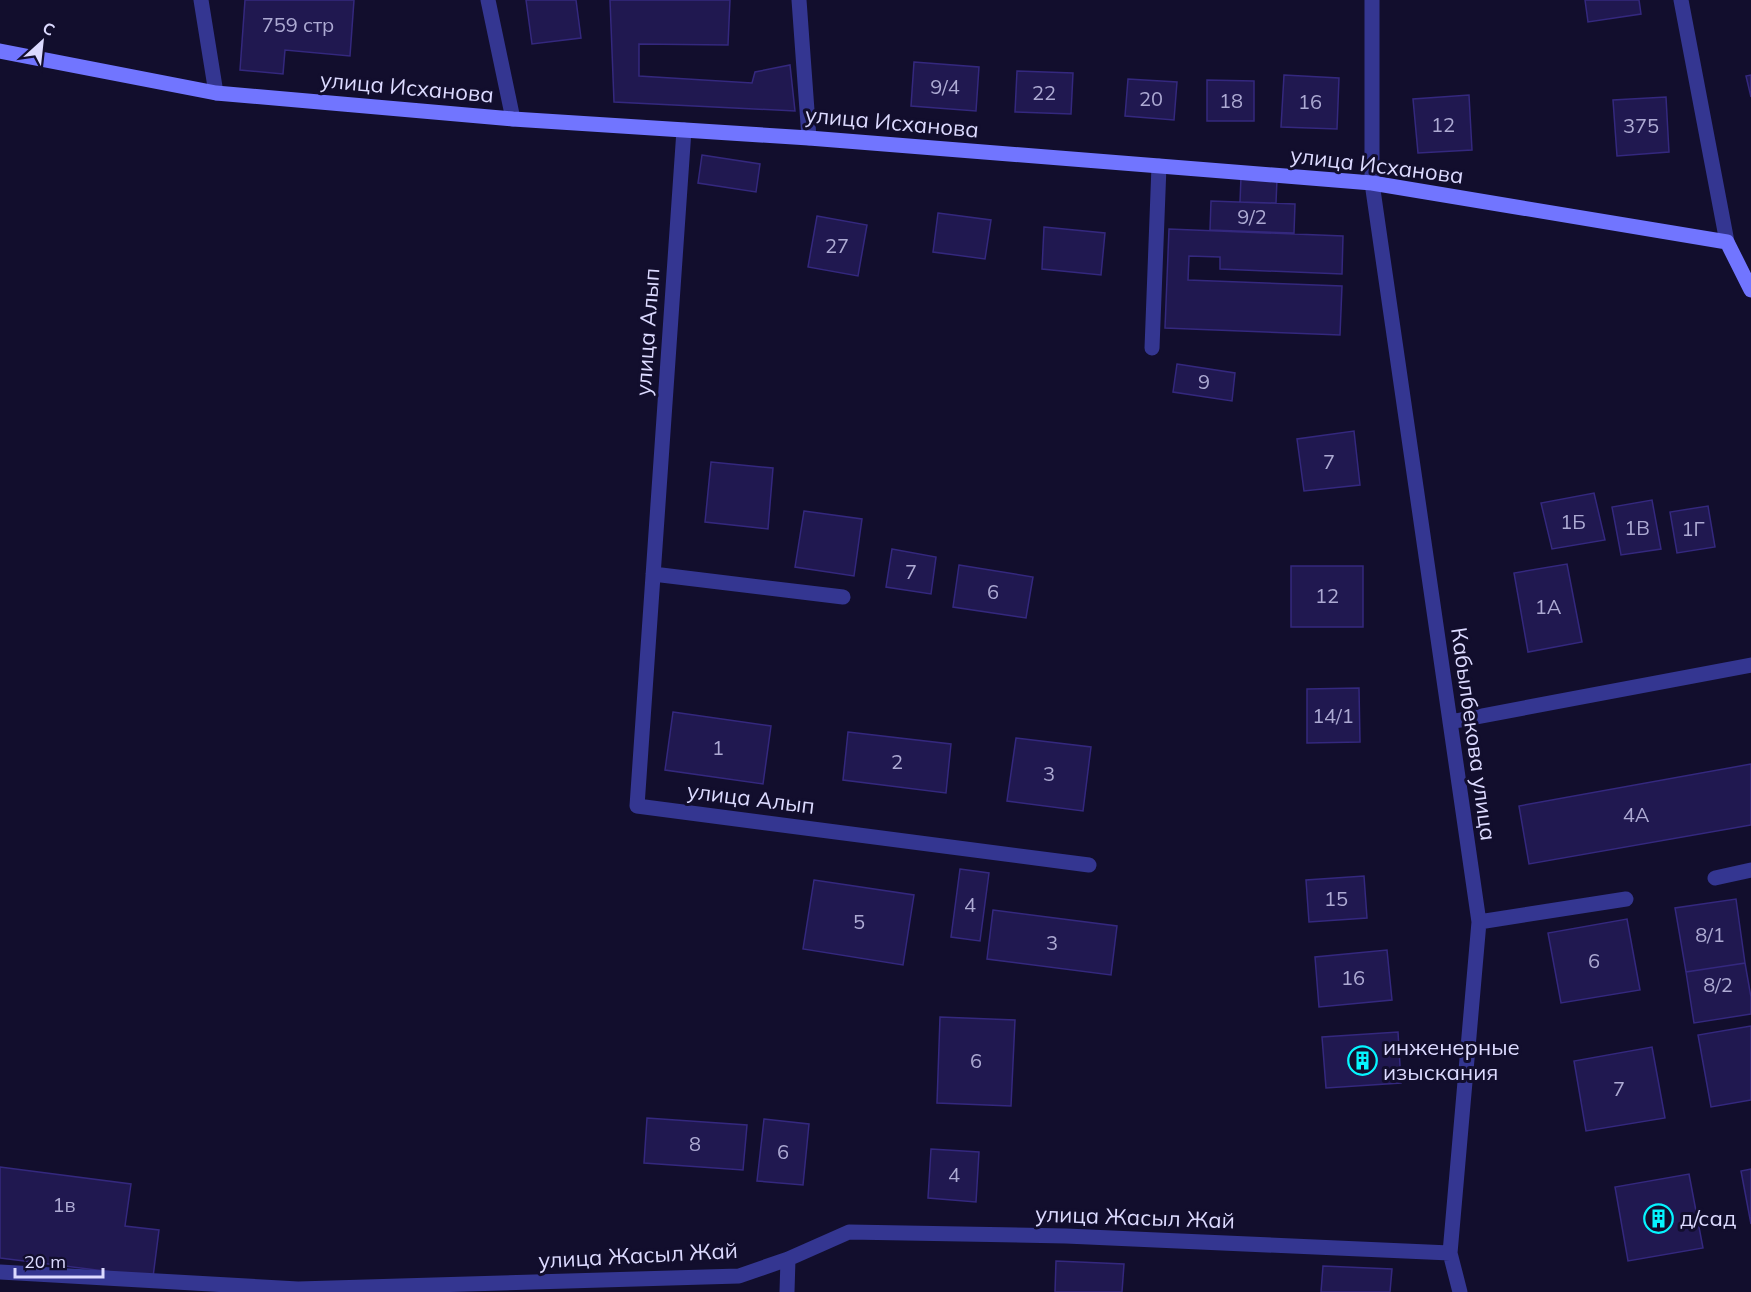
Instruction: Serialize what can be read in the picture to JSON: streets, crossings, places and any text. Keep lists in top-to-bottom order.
{
  "streets": {
    "main road": ["улица Исханова"],
    "street": ["улица Алып", "Кабылбекова улица", "улица Жасыл Жай"]
  },
  "crossings": [
    ["улица Исханова", "улица Алып"],
    ["улица Исханова", "Кабылбекова улица"],
    ["Кабылбекова улица", "улица Жасыл Жай"]
  ],
  "places": {
    "building": ["инженерные изыскания", "д/сад"]
  },
  "house_numbers": [
    "759 стр",
    "9/4",
    "22",
    "20",
    "18",
    "16",
    "12",
    "375",
    "9/2",
    "27",
    "9",
    "7",
    "1Б",
    "1В",
    "1Г",
    "7",
    "6",
    "12",
    "1А",
    "14/1",
    "1",
    "2",
    "3",
    "4А",
    "15",
    "4",
    "5",
    "8/1",
    "3",
    "6",
    "16",
    "8/2",
    "6",
    "7",
    "8",
    "6",
    "4",
    "1в"
  ],
  "scale_bar": "20 m",
  "north": "top right"
}
